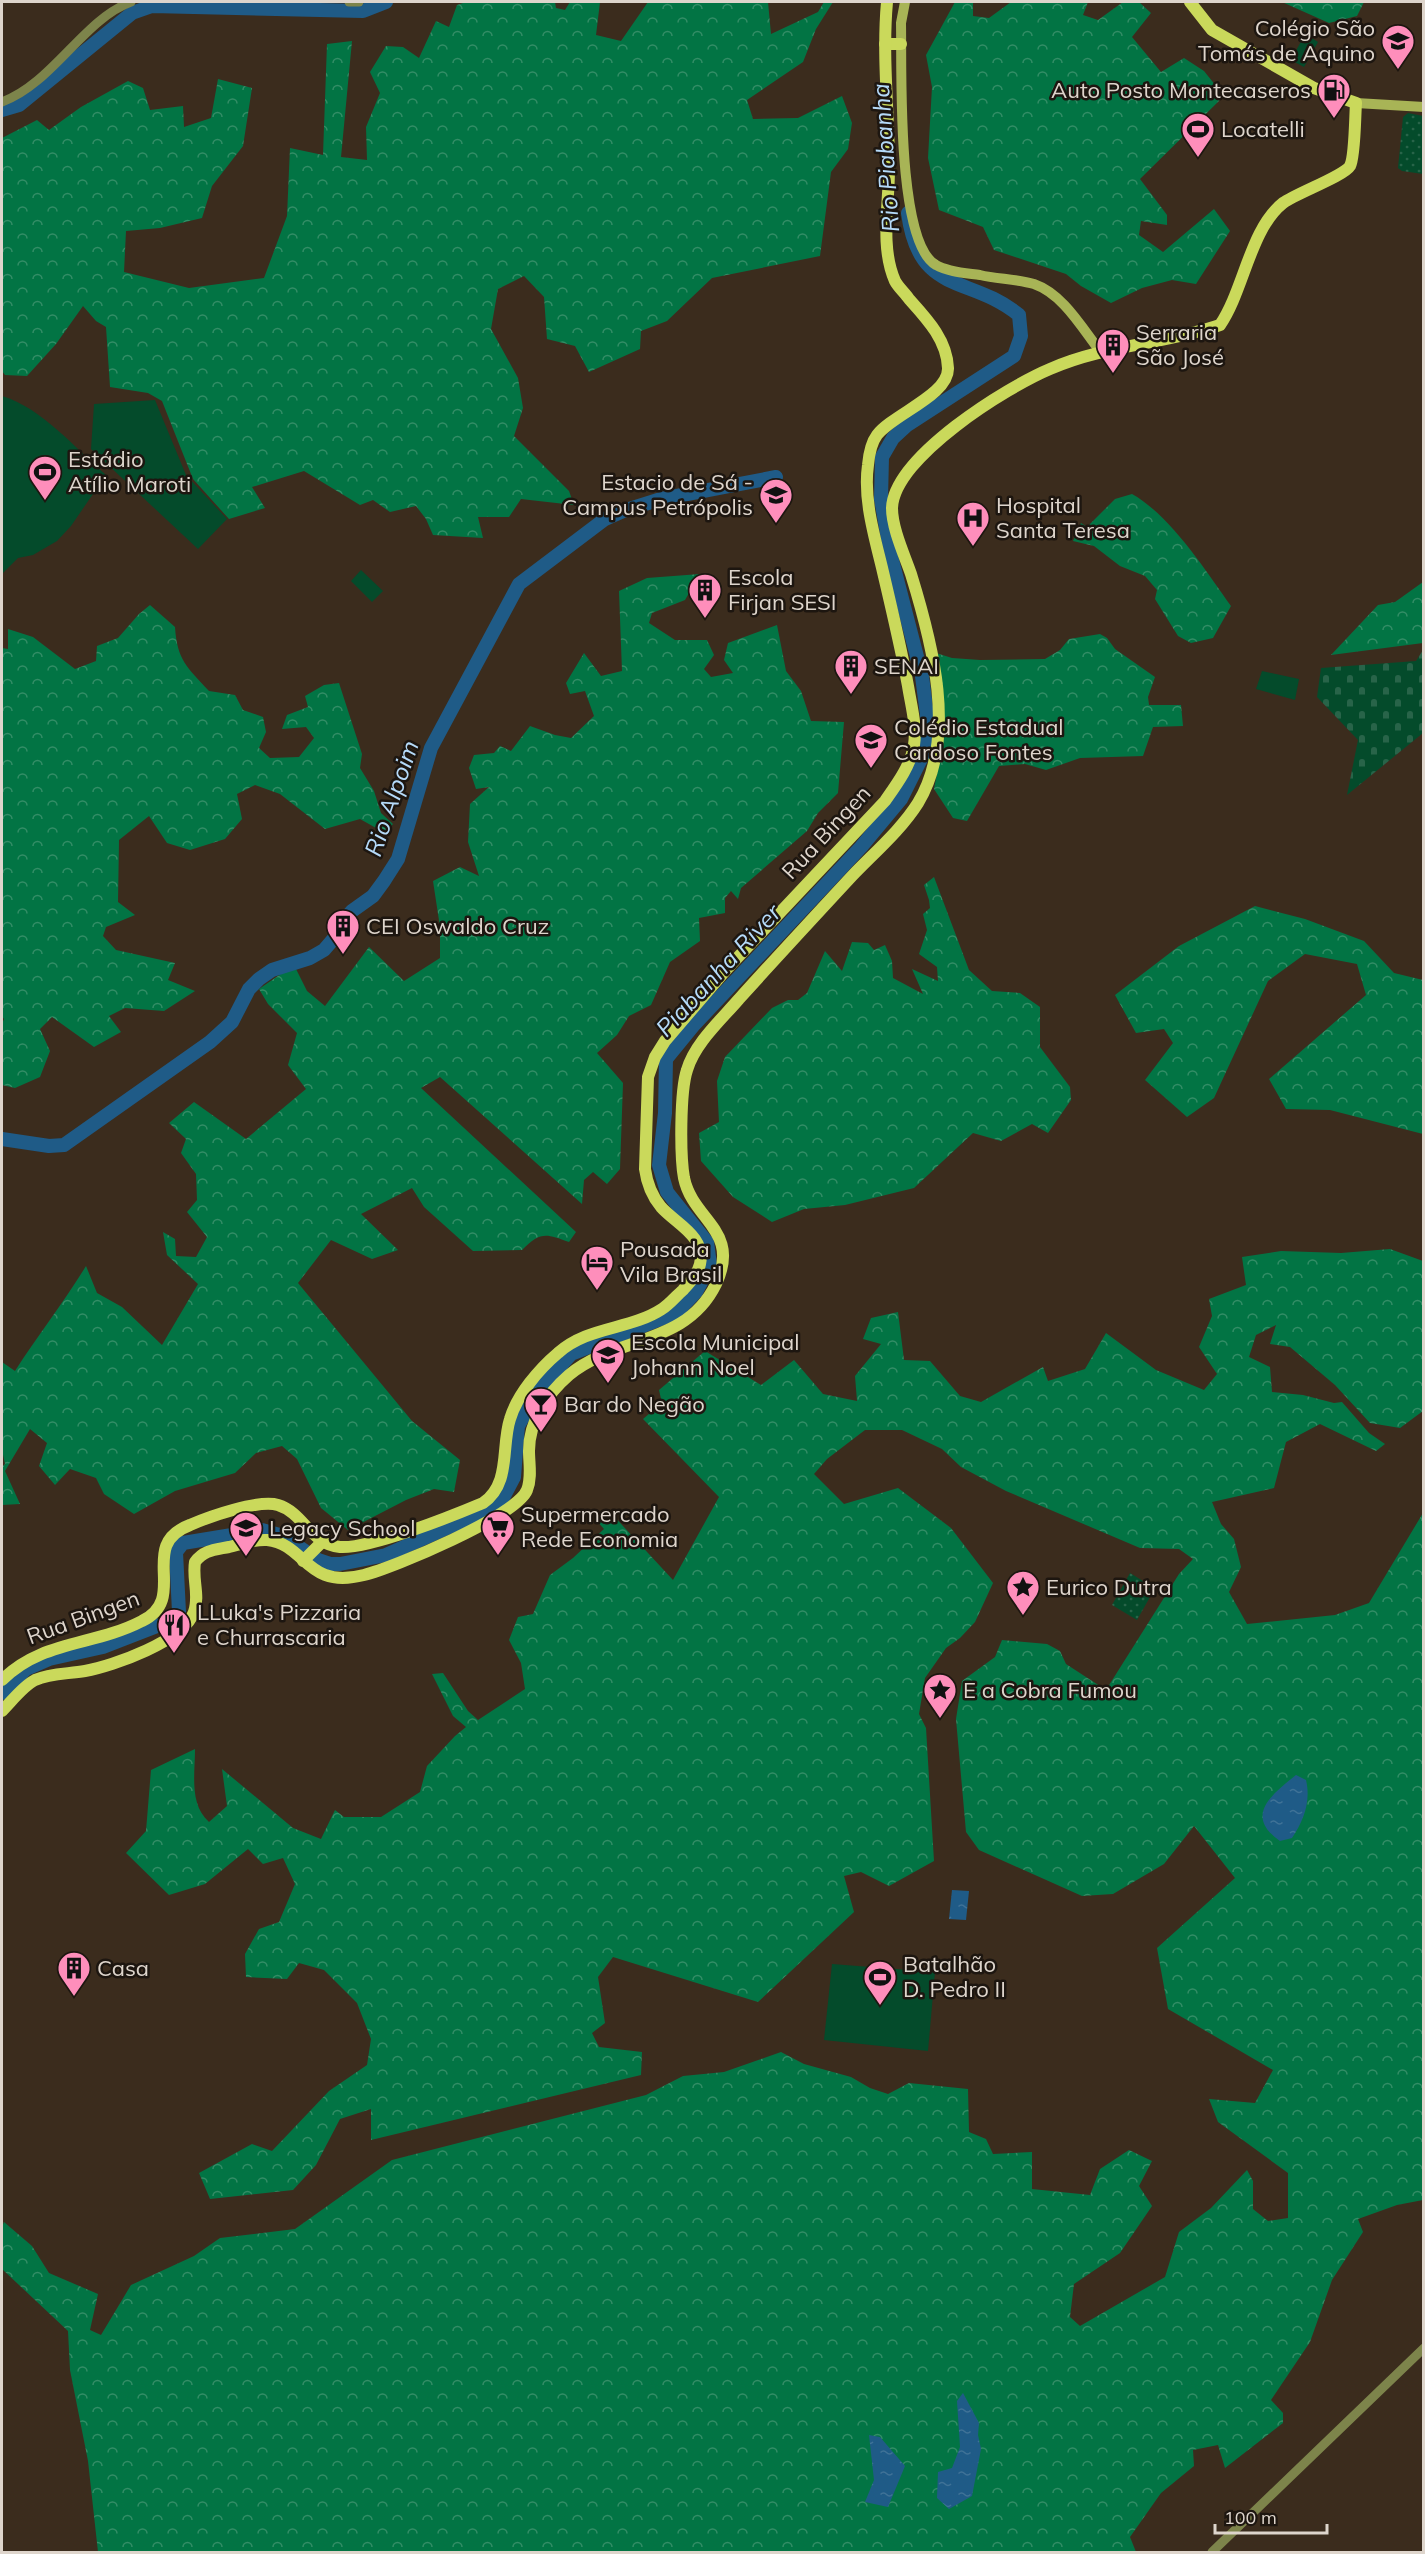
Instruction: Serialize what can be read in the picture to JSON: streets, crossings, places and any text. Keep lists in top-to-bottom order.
{
  "streets": {
    "main road": ["Rua Bingen"]
  },
  "water": ["Rio Piabanha", "Rio Alpoim", "Piabanha River"],
  "places": {
    "school or university": [
      "Colégio São Tomás de Aquino",
      "Estacio de Sá - Campus Petrópolis",
      "Colédio Estadual Cardoso Fontes",
      "Escola Municipal Johann Noel",
      "Legacy School"
    ],
    "fuel station": ["Auto Posto Montecaseros"],
    "sports": ["Locatelli", "Estádio Atílio Maroti", "Batalhão D. Pedro II"],
    "building": [
      "Serraria São José",
      "Escola Firjan SESI",
      "SENAI",
      "CEI Oswaldo Cruz",
      "Casa"
    ],
    "hospital": ["Hospital Santa Teresa"],
    "hotel": ["Pousada Vila Brasil"],
    "bar": ["Bar do Negão"],
    "supermarket": ["Supermercado Rede Economia"],
    "place": ["Eurico Dutra", "E a Cobra Fumou"],
    "restaurant": ["LLuka's Pizzaria e Churrascaria"]
  },
  "scale_bar": "100 m"
}
